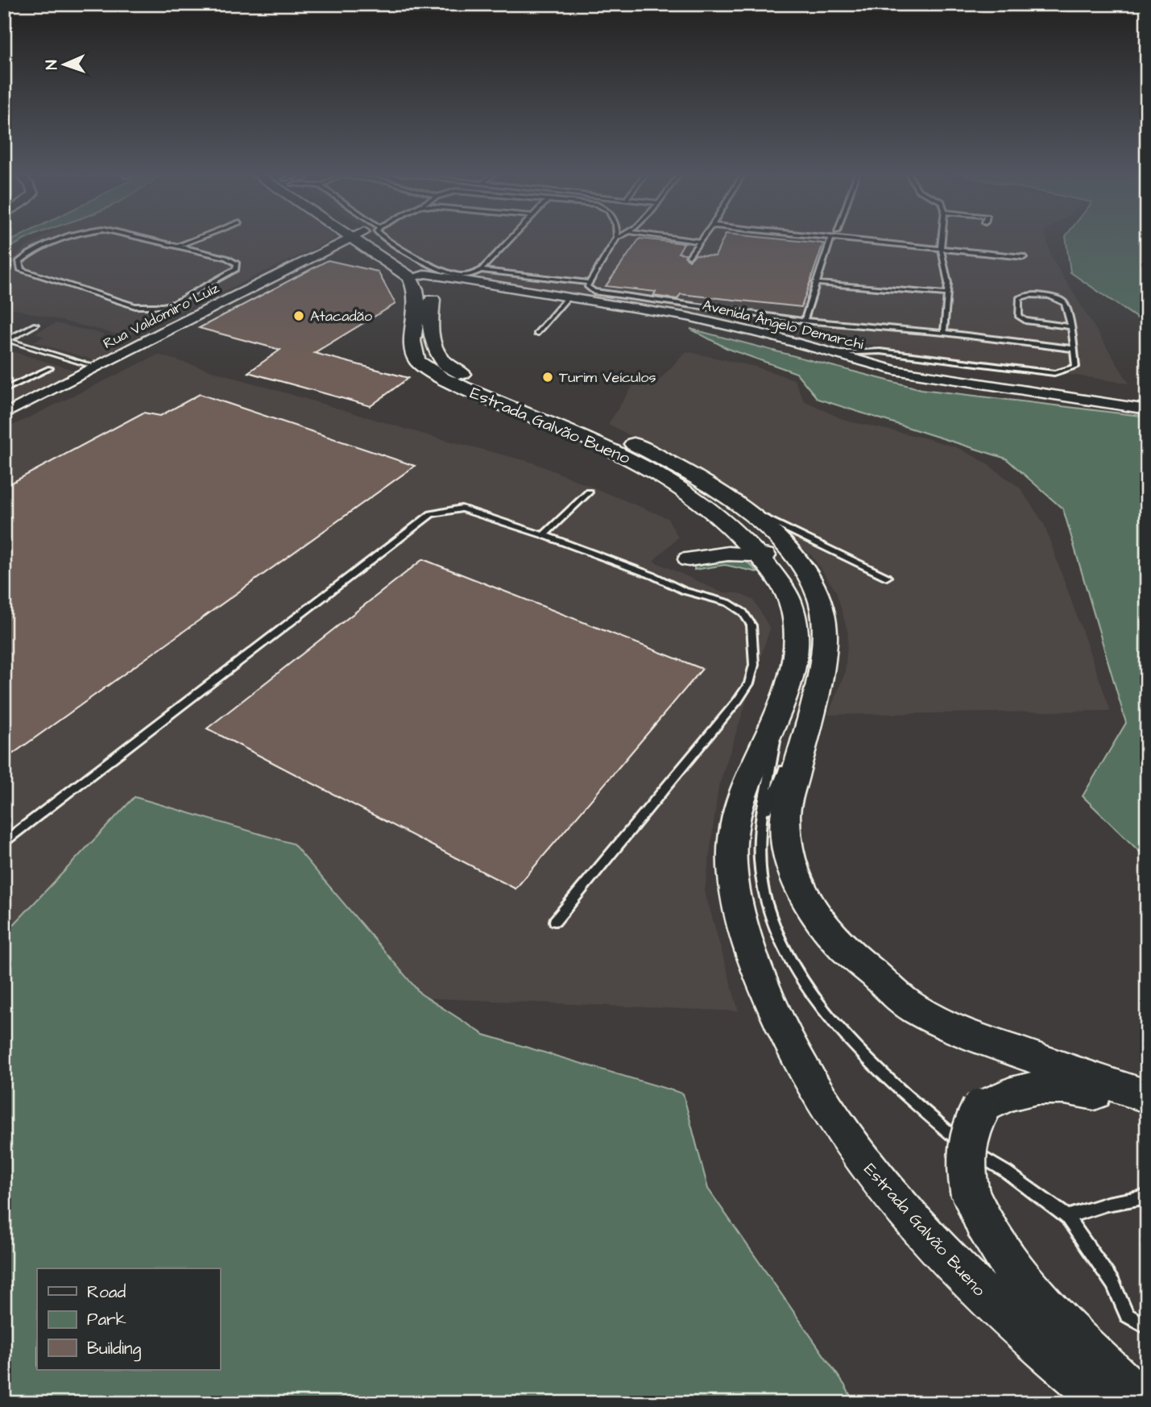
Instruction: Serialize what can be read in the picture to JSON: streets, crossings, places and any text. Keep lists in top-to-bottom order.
{
  "streets": {
    "main road": ["Estrada Galvão Bueno"],
    "street": ["Rua Valdomiro Luíz", "Avenida Ângelo Demarchi"]
  },
  "crossings": [
    ["Avenida Ângelo Demarchi", "Estrada Galvão Bueno"]
  ],
  "places": ["Atacadão", "Turim Veículos"],
  "legend": ["Road", "Park", "Building"],
  "north": "left"
}
